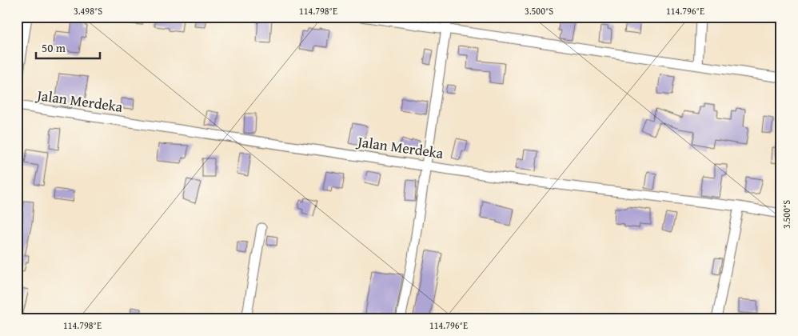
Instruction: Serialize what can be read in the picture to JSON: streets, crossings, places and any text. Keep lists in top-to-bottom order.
{
  "streets": {
    "street": ["Jalan Merdeka"]
  },
  "scale_bar": "50 m",
  "coordinates": [
    "3.498°S",
    "114.798°E",
    "3.500°S",
    "114.796°E"
  ]
}
